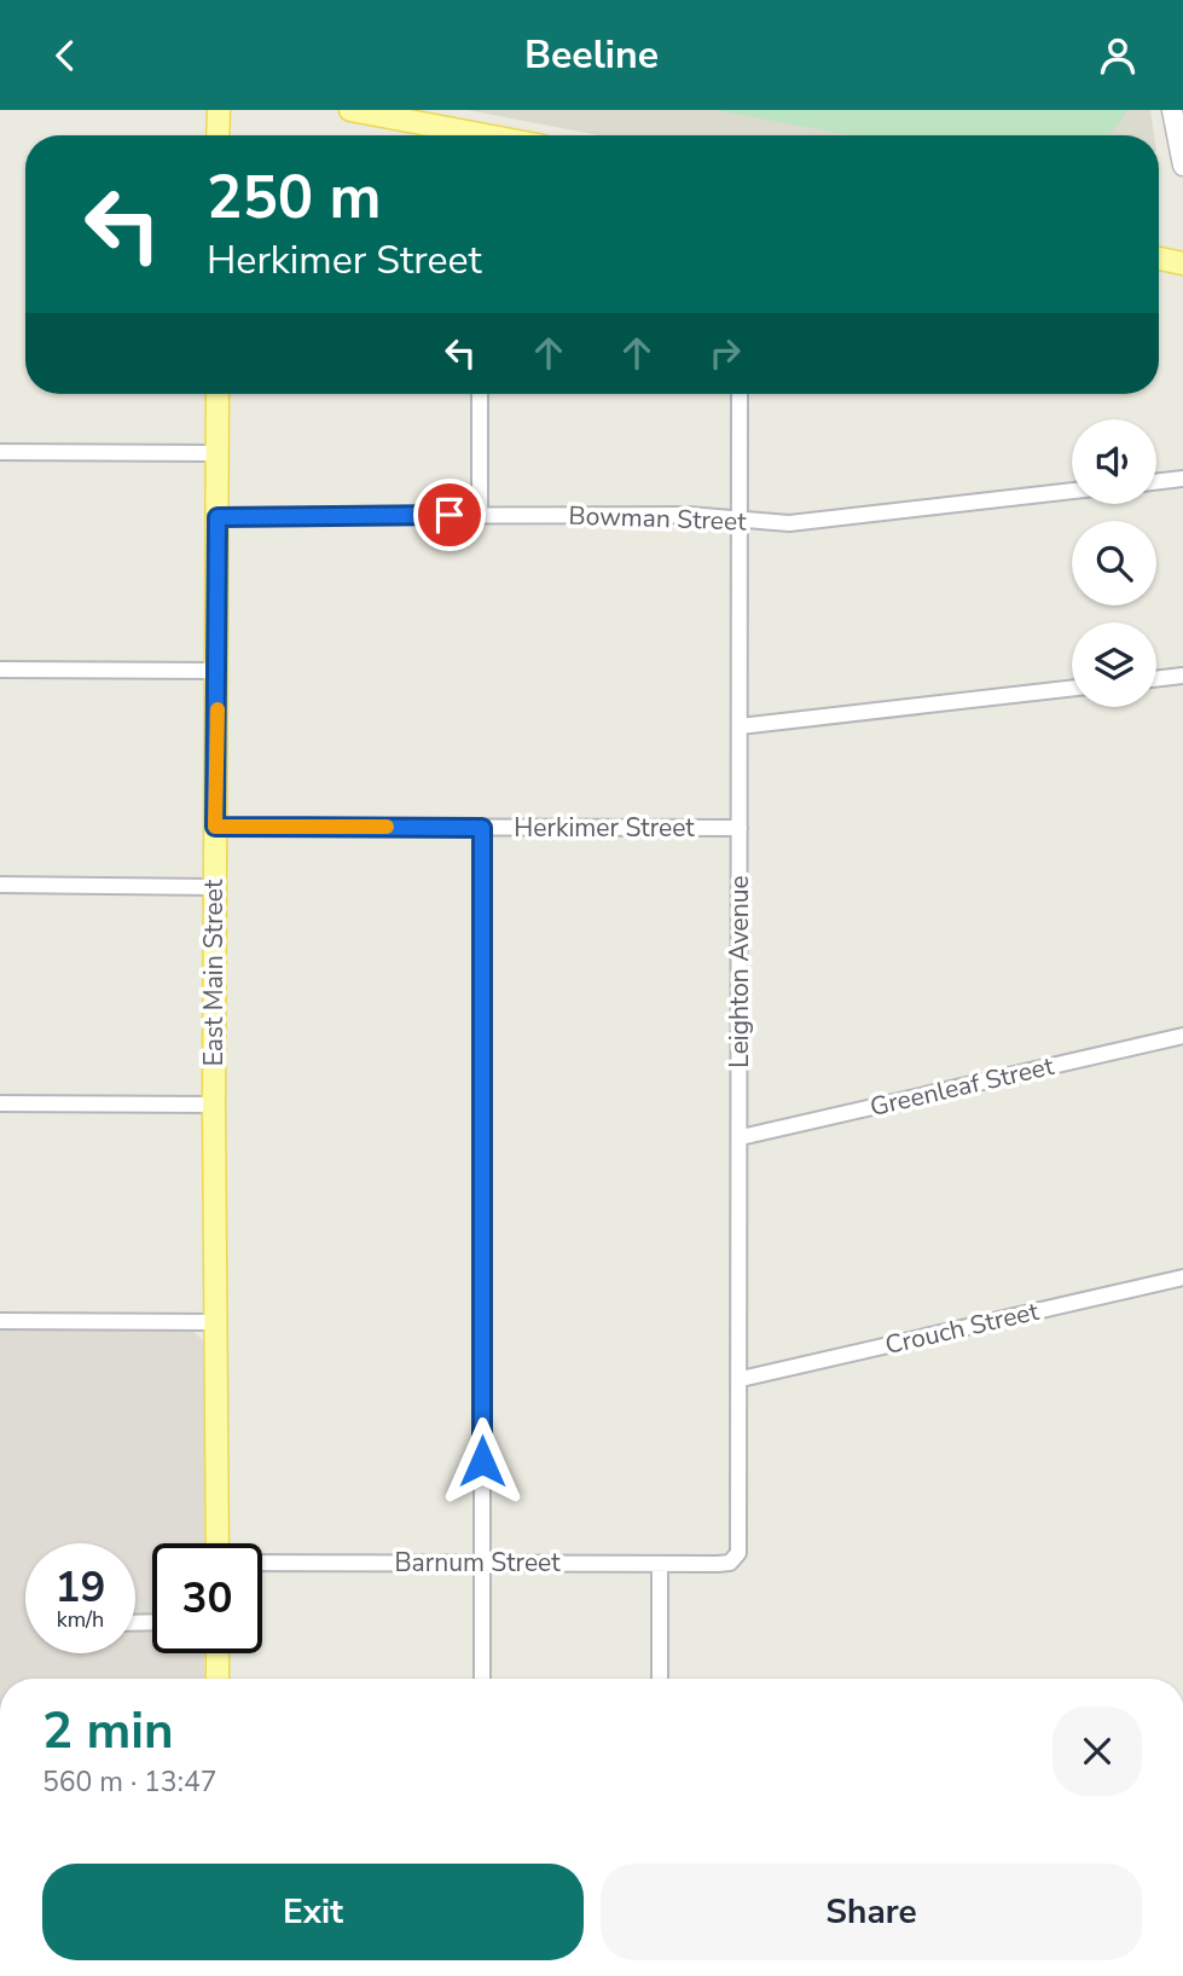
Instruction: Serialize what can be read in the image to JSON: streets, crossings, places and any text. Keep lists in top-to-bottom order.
{
  "streets": {
    "main road": ["East Main Street"],
    "street": [
      "Bowman Street",
      "Herkimer Street",
      "Leighton Avenue",
      "Greenleaf Street",
      "Crouch Street",
      "Barnum Street"
    ]
  },
  "crossings": [
    ["Bowman Street", "Leighton Avenue"],
    ["Bowman Street", "East Main Street"],
    ["Herkimer Street", "Leighton Avenue"],
    ["Herkimer Street", "East Main Street"],
    ["Leighton Avenue", "Greenleaf Street"],
    ["Leighton Avenue", "Crouch Street"],
    ["Leighton Avenue", "Barnum Street"]
  ],
  "page": {
    "header": "Beeline",
    "turn": ["250 m", "Herkimer Street"],
    "speed": "19 km/h",
    "limit": "30",
    "heading": ["2 min", "560 m · 13:47"],
    "buttons": ["Exit", "Share"]
  }
}
